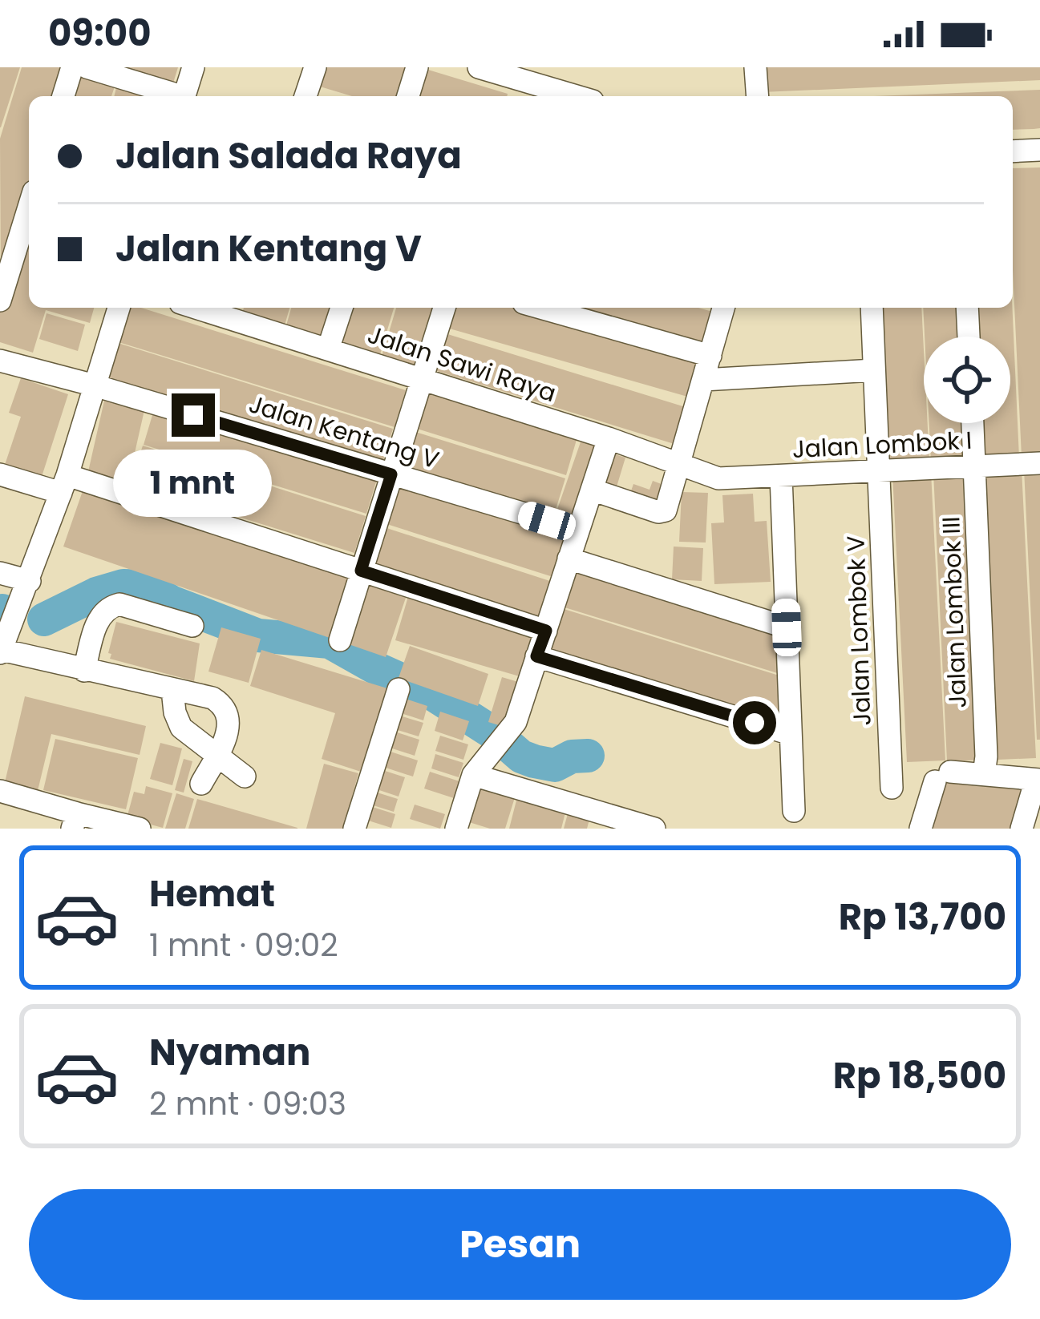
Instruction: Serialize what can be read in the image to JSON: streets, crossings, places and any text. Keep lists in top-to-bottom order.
{
  "streets": {
    "street": [
      "Jalan Sawi Raya",
      "Jalan Kentang V",
      "Jalan Lombok I",
      "Jalan Lombok III",
      "Jalan Lombok V"
    ]
  },
  "crossings": [
    ["Jalan Sawi Raya", "Jalan Lombok I"],
    ["Jalan Lombok I", "Jalan Lombok III"],
    ["Jalan Lombok I", "Jalan Lombok V"]
  ],
  "page": {
    "status": "09:00",
    "banner": ["Jalan Salada Raya", "Jalan Kentang V"],
    "bubble": "1 mnt",
    "list": [
      {
        "name": "Hemat",
        "note": "1 mnt · 09:02",
        "value": "Rp 13,700"
      },
      {
        "name": "Nyaman",
        "note": "2 mnt · 09:03",
        "value": "Rp 18,500"
      }
    ],
    "buttons": "Pesan"
  }
}
